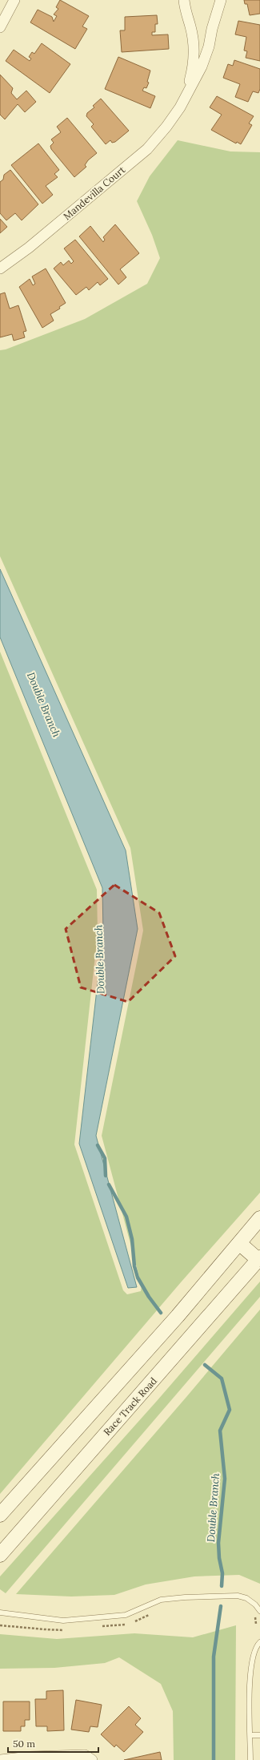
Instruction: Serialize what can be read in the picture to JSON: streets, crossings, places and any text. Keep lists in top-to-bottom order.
{
  "streets": {
    "main road": ["Race Track Road"],
    "street": ["Mandevilla Court"]
  },
  "water": ["Double Branch"],
  "scale_bar": "50 m"
}
